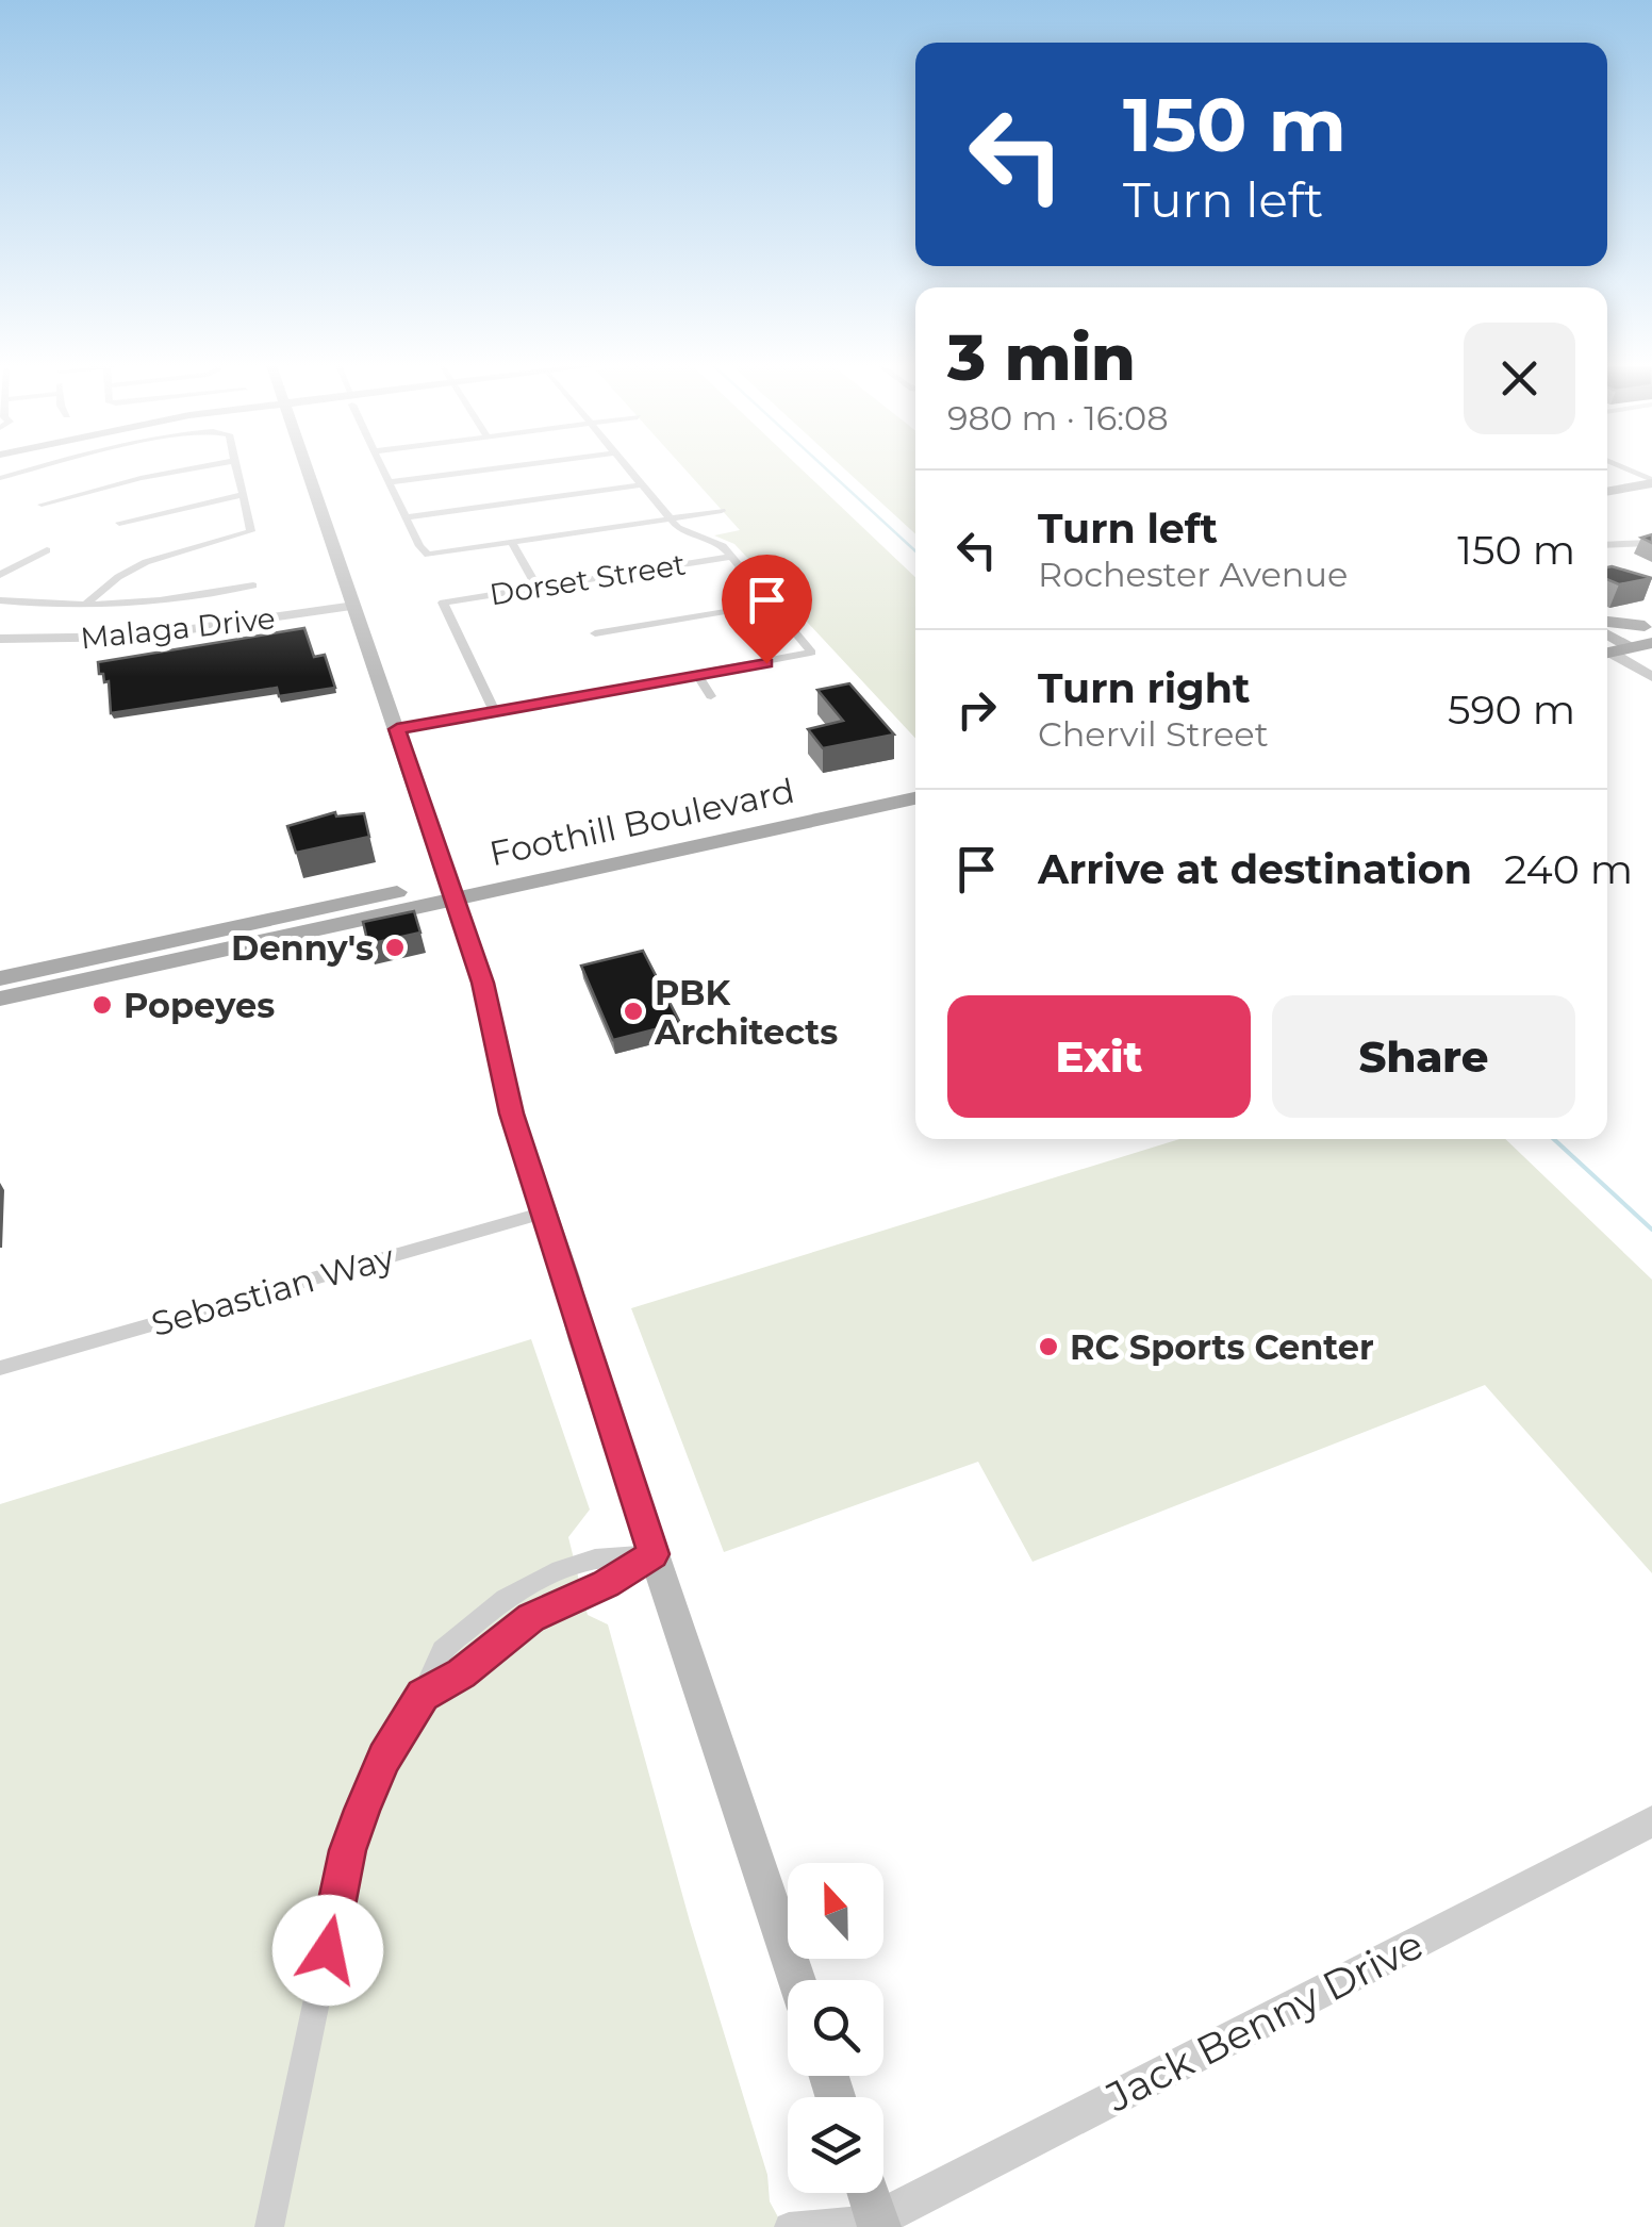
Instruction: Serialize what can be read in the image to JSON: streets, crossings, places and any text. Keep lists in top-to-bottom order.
{
  "streets": {
    "main road": ["Foothill Boulevard"],
    "street": [
      "Dorset Street",
      "Malaga Drive",
      "Sebastian Way",
      "Jack Benny Drive"
    ]
  },
  "places": [
    "Denny's",
    "Popeyes",
    "PBK Architects",
    "RC Sports Center"
  ],
  "north": "top",
  "page": {
    "turn": ["150 m", "Turn left"],
    "heading": ["3 min", "980 m · 16:08"],
    "list": [
      {
        "name": "Turn left",
        "note": "Rochester Avenue",
        "value": "150 m"
      },
      {
        "name": "Turn right",
        "note": "Chervil Street",
        "value": "590 m"
      },
      {
        "name": "Arrive at destination",
        "value": "240 m"
      }
    ],
    "buttons": ["Exit", "Share"]
  }
}
